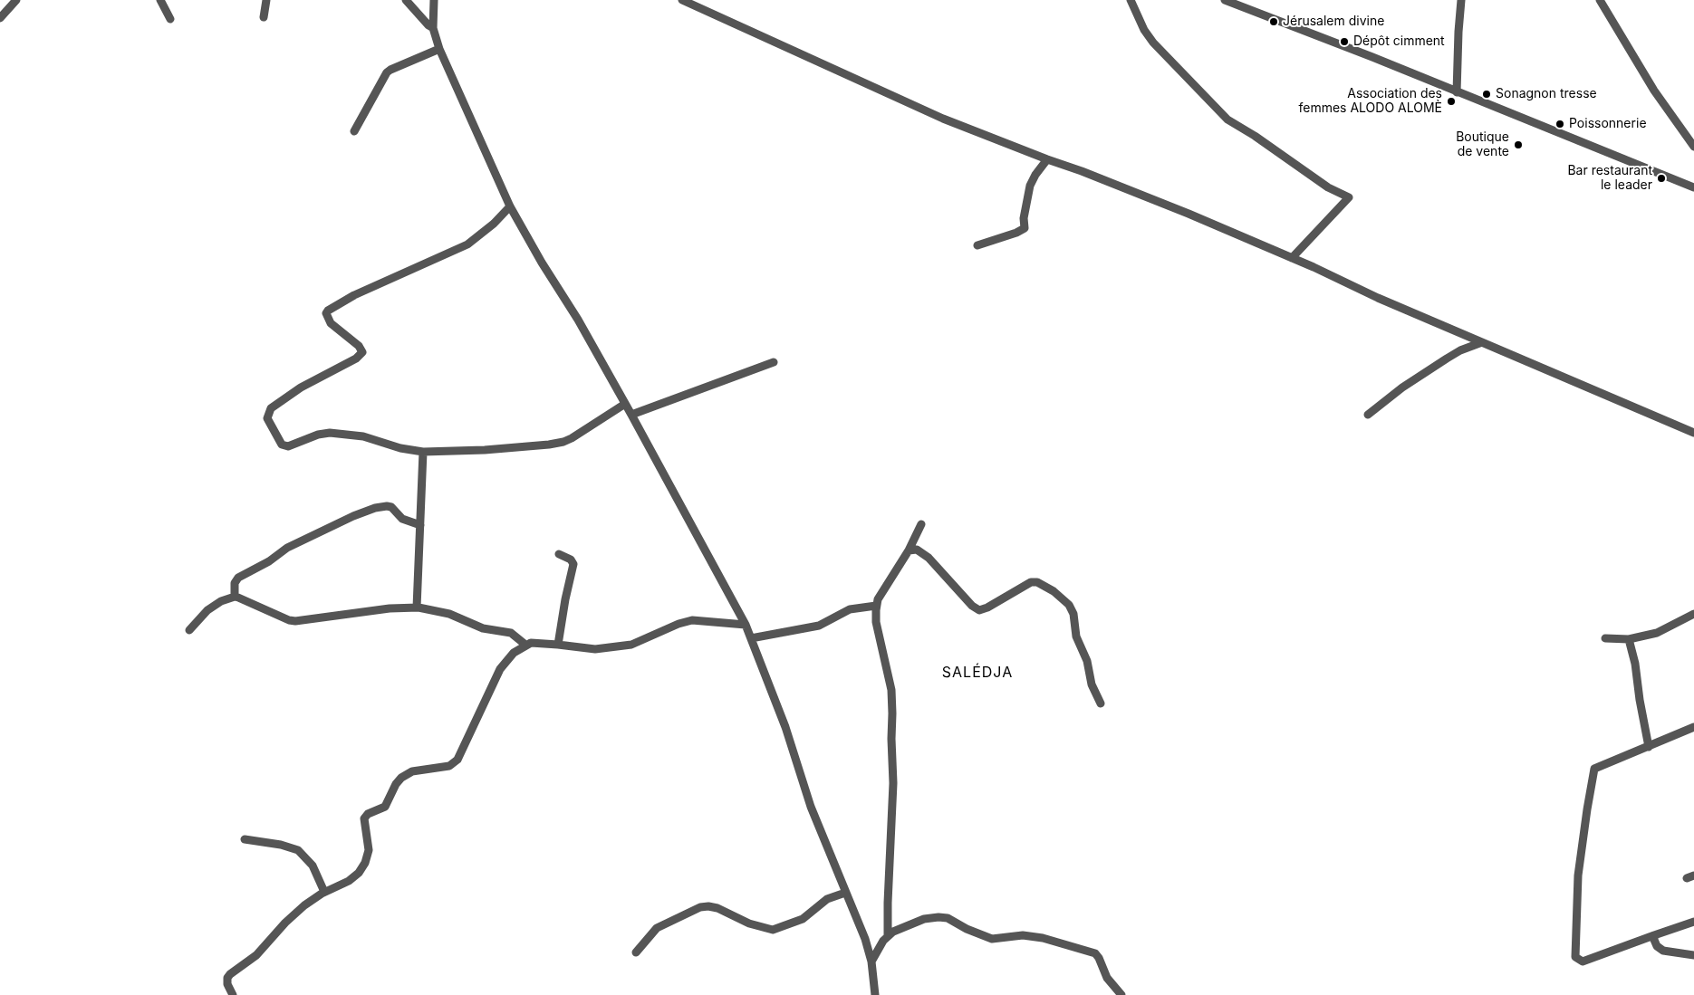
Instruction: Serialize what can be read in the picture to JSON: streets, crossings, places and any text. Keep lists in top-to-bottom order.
{
  "districts": ["SALÉDJA"],
  "places": [
    "Jérusalem divine",
    "Dépôt cimment",
    "Sonagnon tresse",
    "Association des femmes ALODO ALOMÈ",
    "Poissonnerie",
    "Boutique de vente",
    "Bar restaurant le leader"
  ]
}
